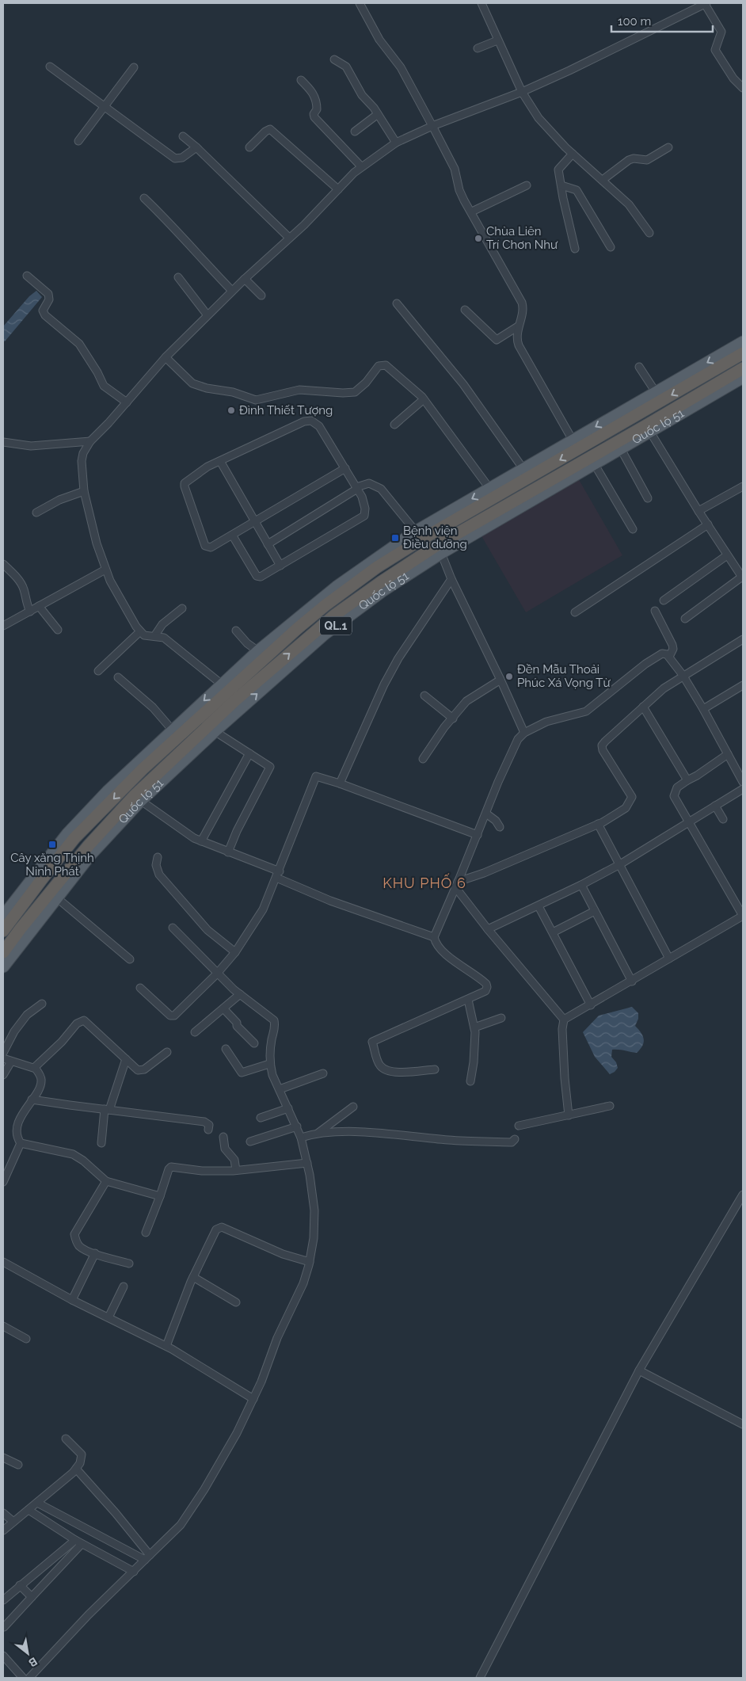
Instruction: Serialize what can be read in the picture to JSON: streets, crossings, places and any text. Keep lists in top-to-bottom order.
{
  "streets": {
    "highway": ["Quốc lộ 51", "QL.1"]
  },
  "districts": ["KHU PHỐ 6"],
  "places": {
    "other": ["Chùa Liên Trí Chơn Như", "Đình Thiết Tượng", "Đền Mẫu Thoải Phúc Xá Vọng Từ"],
    "transit": ["Bệnh viện Điều dưỡng", "Cây xăng Thịnh Ninh Phát"]
  },
  "scale_bar": "100 m",
  "north": "bottom right"
}
